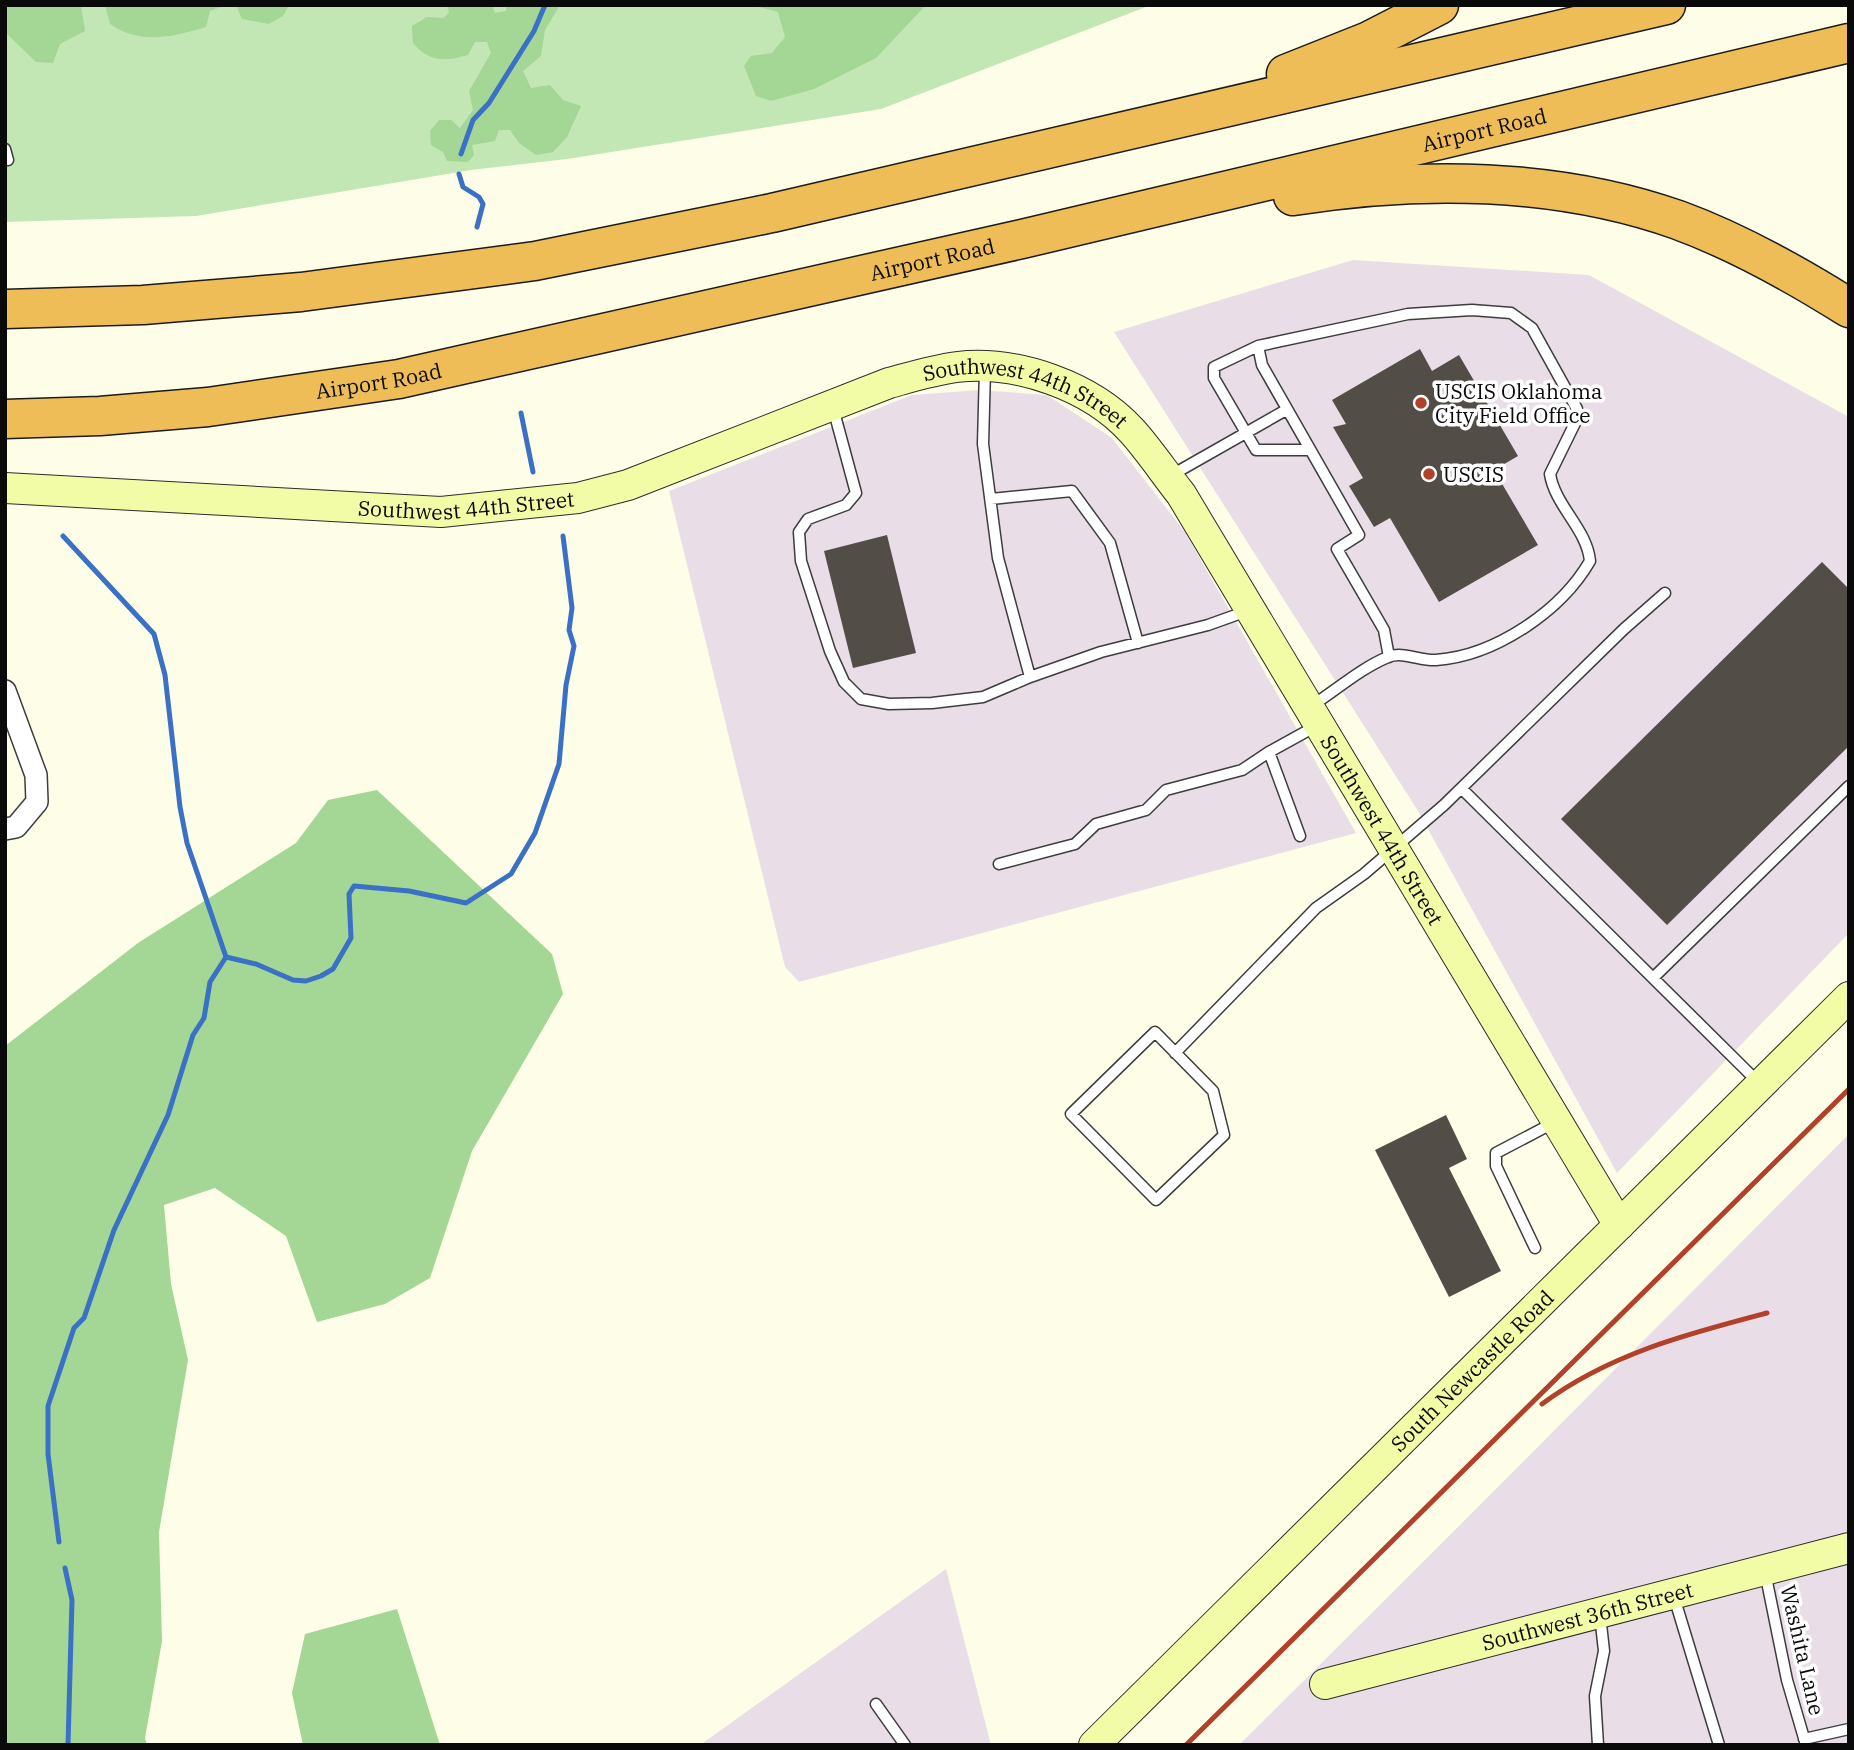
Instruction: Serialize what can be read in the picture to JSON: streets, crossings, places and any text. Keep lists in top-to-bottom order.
{
  "streets": {
    "highway": ["Airport Road"],
    "street": ["Southwest 44th Street", "South Newcastle Road", "Southwest 36th Street"],
    "lane": ["Washita Lane"]
  },
  "crossings": [
    ["Southwest 44th Street", "South Newcastle Road"],
    ["Southwest 36th Street", "Washita Lane"]
  ],
  "places": ["USCIS Oklahoma City Field Office", "USCIS"]
}
